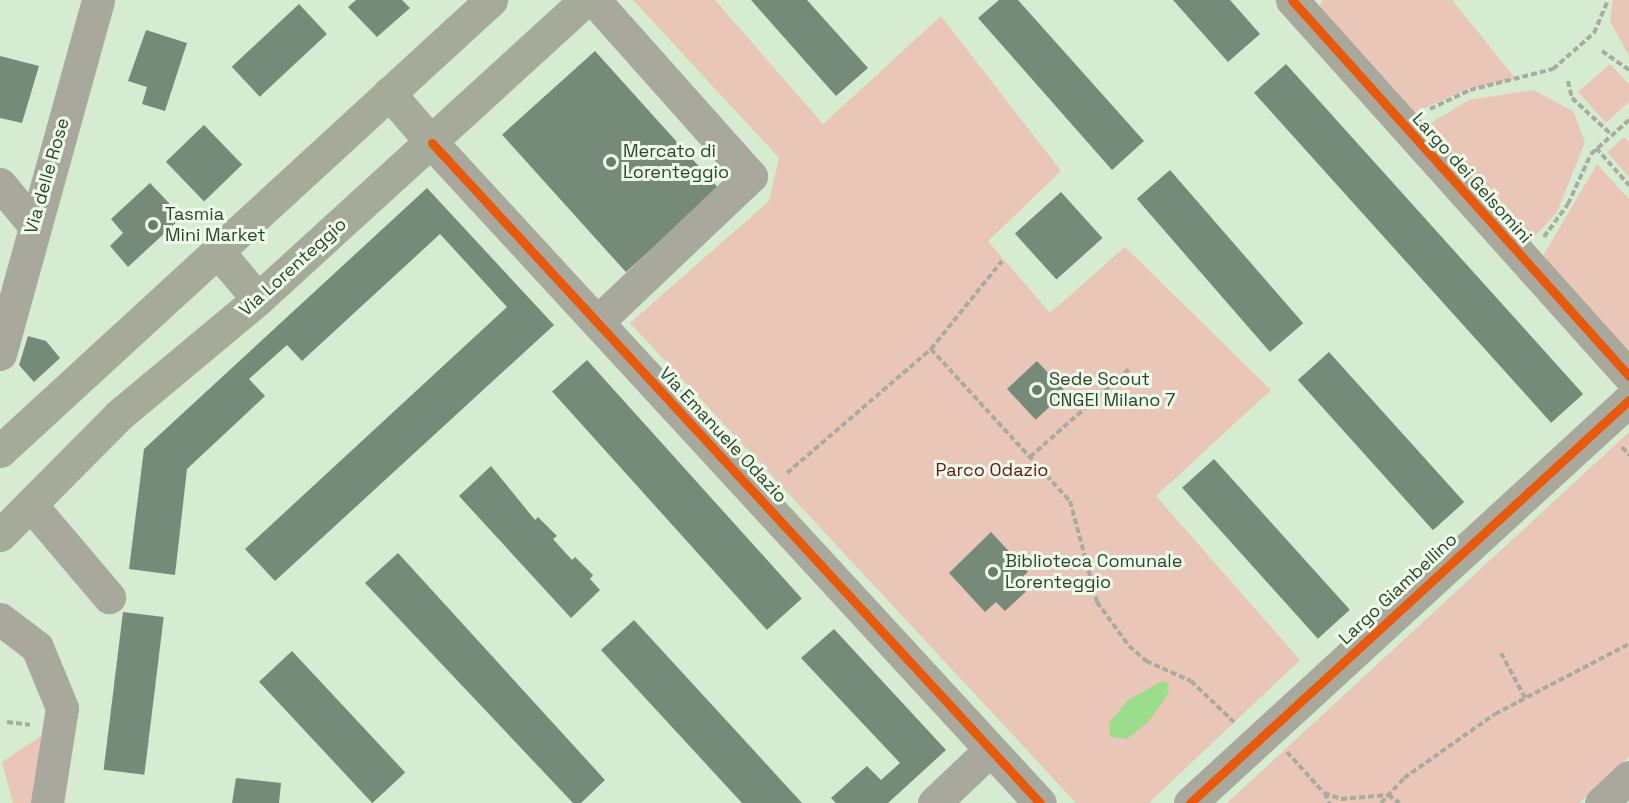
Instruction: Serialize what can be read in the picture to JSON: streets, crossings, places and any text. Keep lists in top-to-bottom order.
{
  "streets": {
    "main road": ["Via Lorenteggio"],
    "street": [
      "Via delle Rose",
      "Largo dei Gelsomini",
      "Via Emanuele Odazio",
      "Largo Giambellino"
    ]
  },
  "crossings": [
    ["Via Lorenteggio", "Via Emanuele Odazio"]
  ],
  "parks": ["Parco Odazio"],
  "places": [
    "Mercato di Lorenteggio",
    "Tasmia Mini Market",
    "Sede Scout CNGEI Milano 7",
    "Biblioteca Comunale Lorenteggio"
  ]
}
